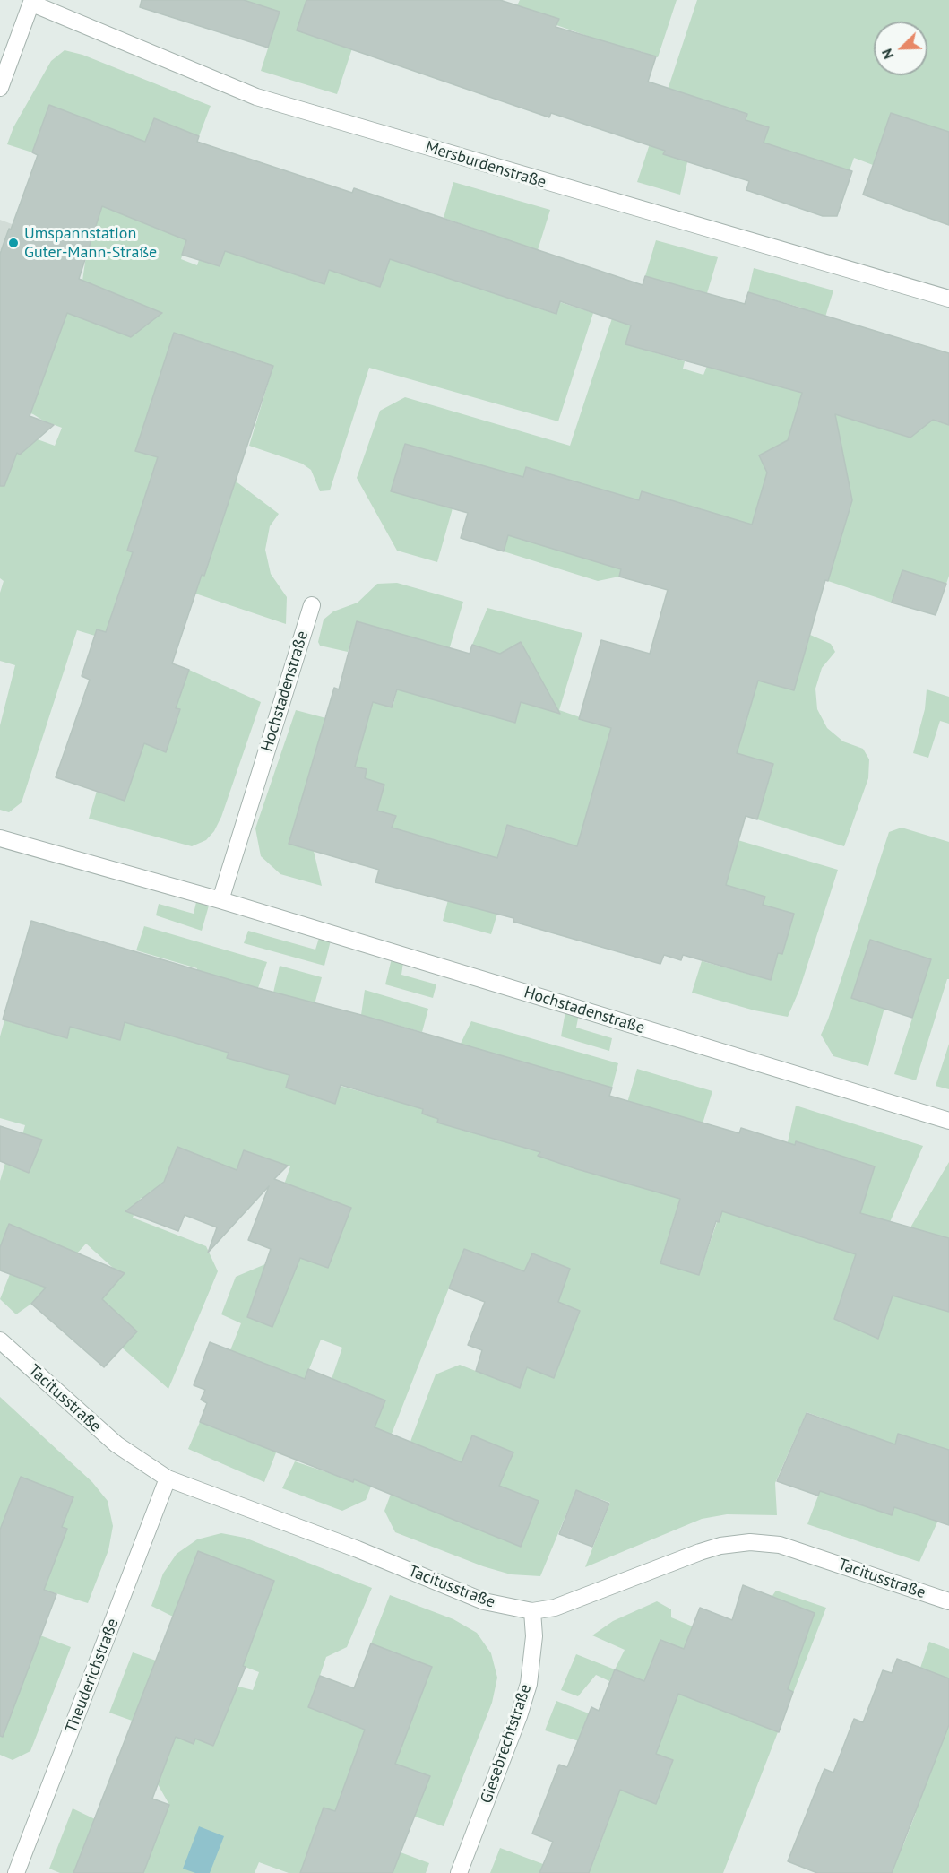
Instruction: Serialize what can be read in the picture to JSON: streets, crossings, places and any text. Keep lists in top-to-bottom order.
{
  "streets": {
    "street": [
      "Mersburdenstraße",
      "Hochstadenstraße",
      "Tacitusstraße",
      "Theuderichstraße",
      "Giesebrechtstraße"
    ]
  },
  "crossings": [
    ["Tacitusstraße", "Theuderichstraße"],
    ["Tacitusstraße", "Giesebrechtstraße"]
  ],
  "places": ["Umspannstation Guter-Mann-Straße"],
  "north": "bottom left"
}
